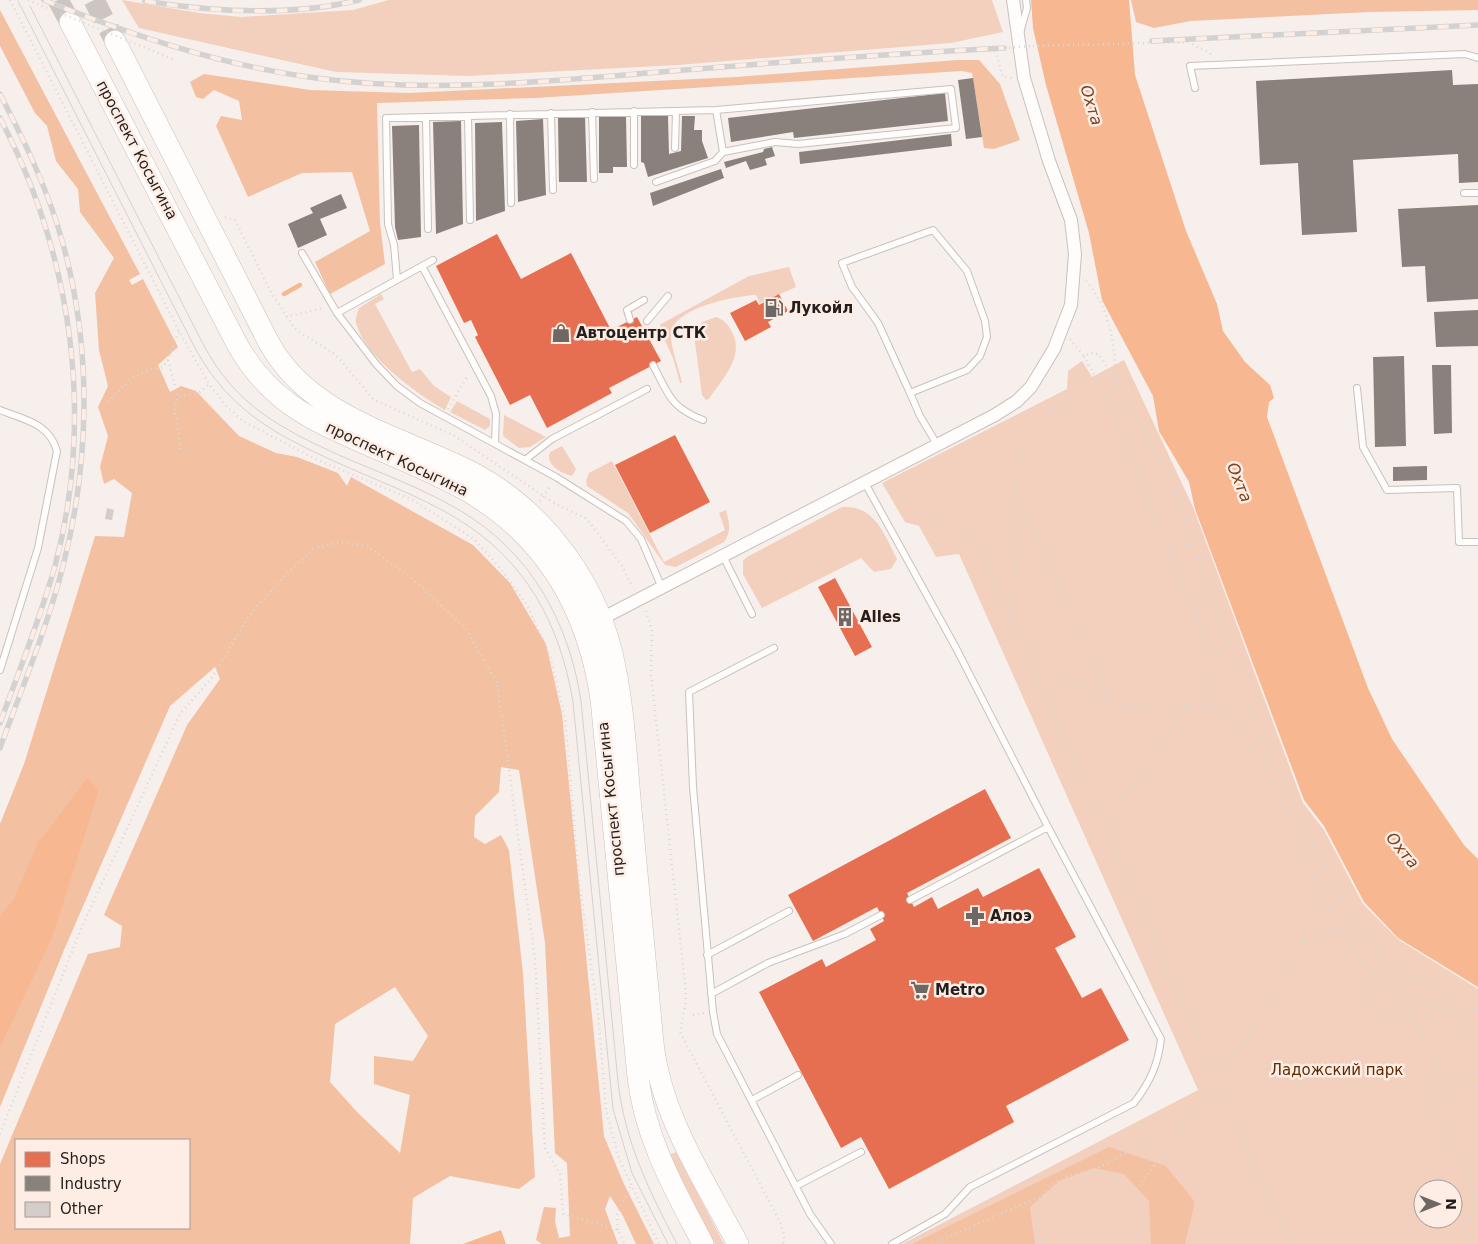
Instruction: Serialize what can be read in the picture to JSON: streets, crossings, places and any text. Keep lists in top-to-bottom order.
{
  "streets": {
    "main road": ["проспект Косыгина"]
  },
  "water": ["Охта"],
  "parks": ["Ладожский парк"],
  "places": {
    "fuel station": ["Лукойл"],
    "shop": ["Автоцентр СТК"],
    "building": ["Alles"],
    "pharmacy": ["Алоэ"],
    "supermarket": ["Metro"]
  },
  "legend": ["Shops", "Industry", "Other"],
  "north": "right"
}
